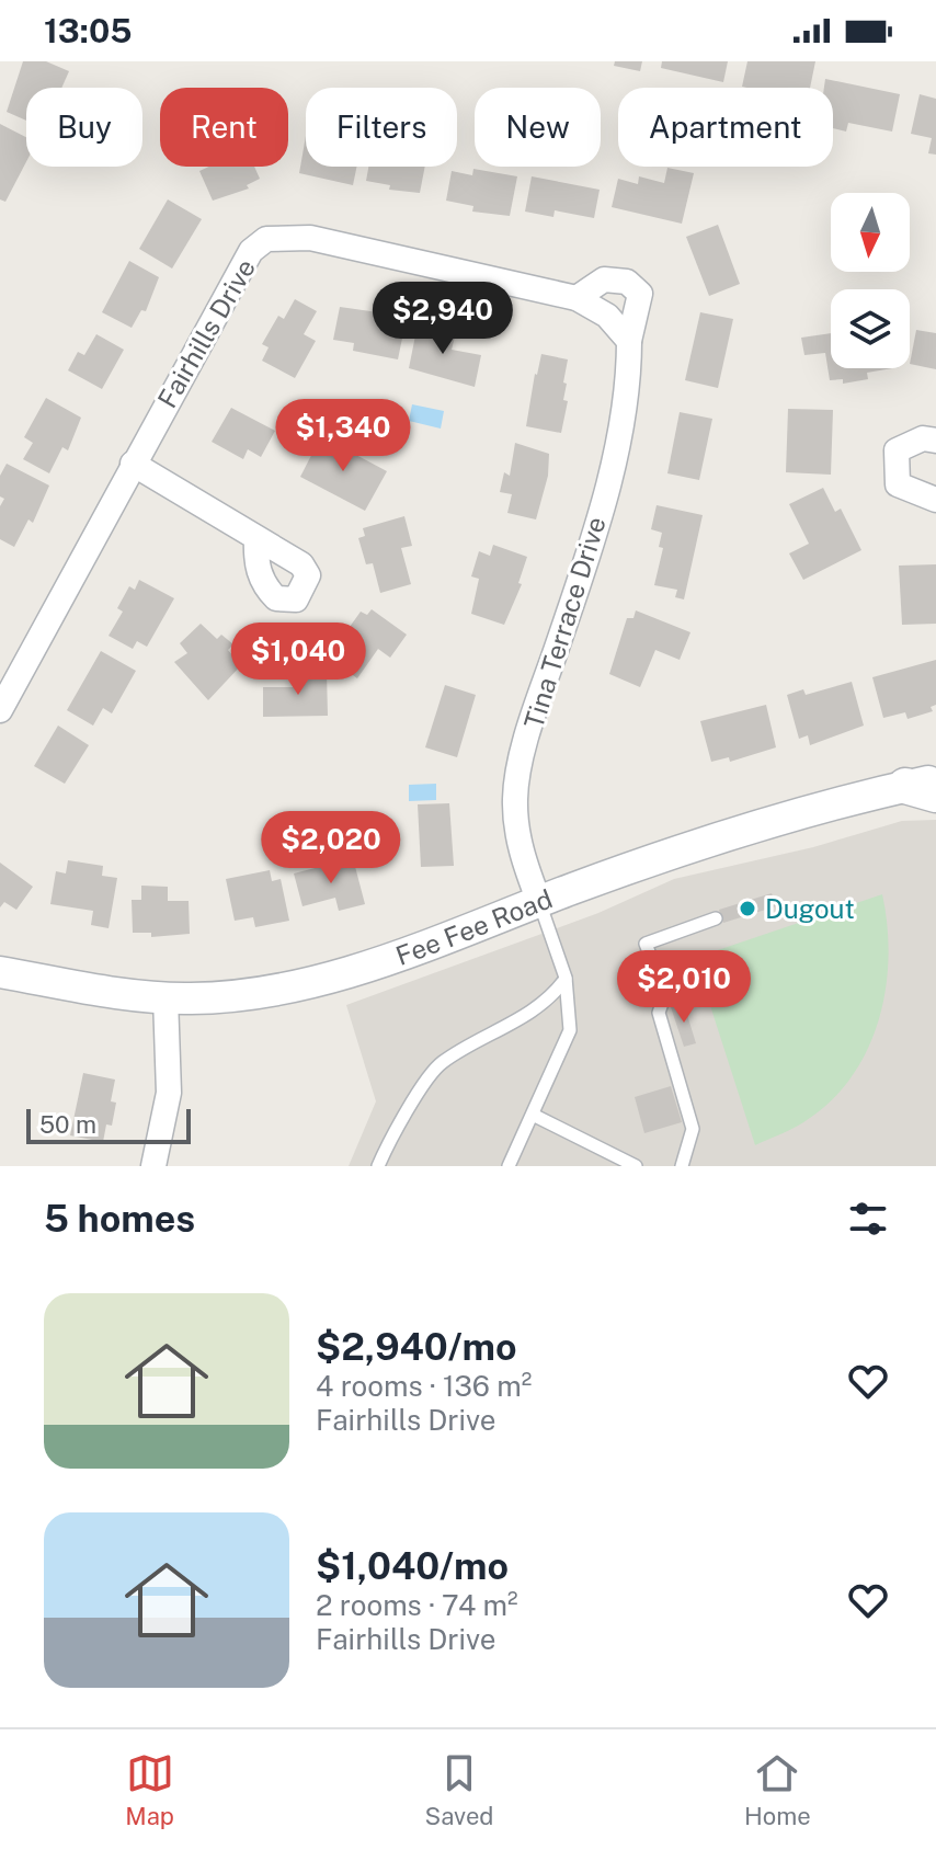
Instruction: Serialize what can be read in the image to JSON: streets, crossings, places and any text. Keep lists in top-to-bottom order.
{
  "streets": {
    "street": ["Fairhills Drive", "Tina Terrace Drive", "Fee Fee Road"]
  },
  "crossings": [
    ["Fairhills Drive", "Tina Terrace Drive"],
    ["Tina Terrace Drive", "Fee Fee Road"]
  ],
  "places": ["Dugout"],
  "scale_bar": "50 m",
  "north": "bottom",
  "page": {
    "status": "13:05",
    "chip": [
      "Buy",
      "Rent",
      "Filters",
      "New",
      "Apartment"
    ],
    "price": [
      "$2,940",
      "$1,340",
      "$1,040",
      "$2,020",
      "$2,010"
    ],
    "scale": "50 m",
    "heading": "5 homes",
    "list": [
      {
        "name": "$2,940/mo",
        "note": "4 rooms · 136 m² · Fairhills Drive"
      },
      {
        "name": "$1,040/mo",
        "note": "2 rooms · 74 m² · Fairhills Drive"
      }
    ],
    "tabs": ["Map", "Saved", "Home"]
  }
}
